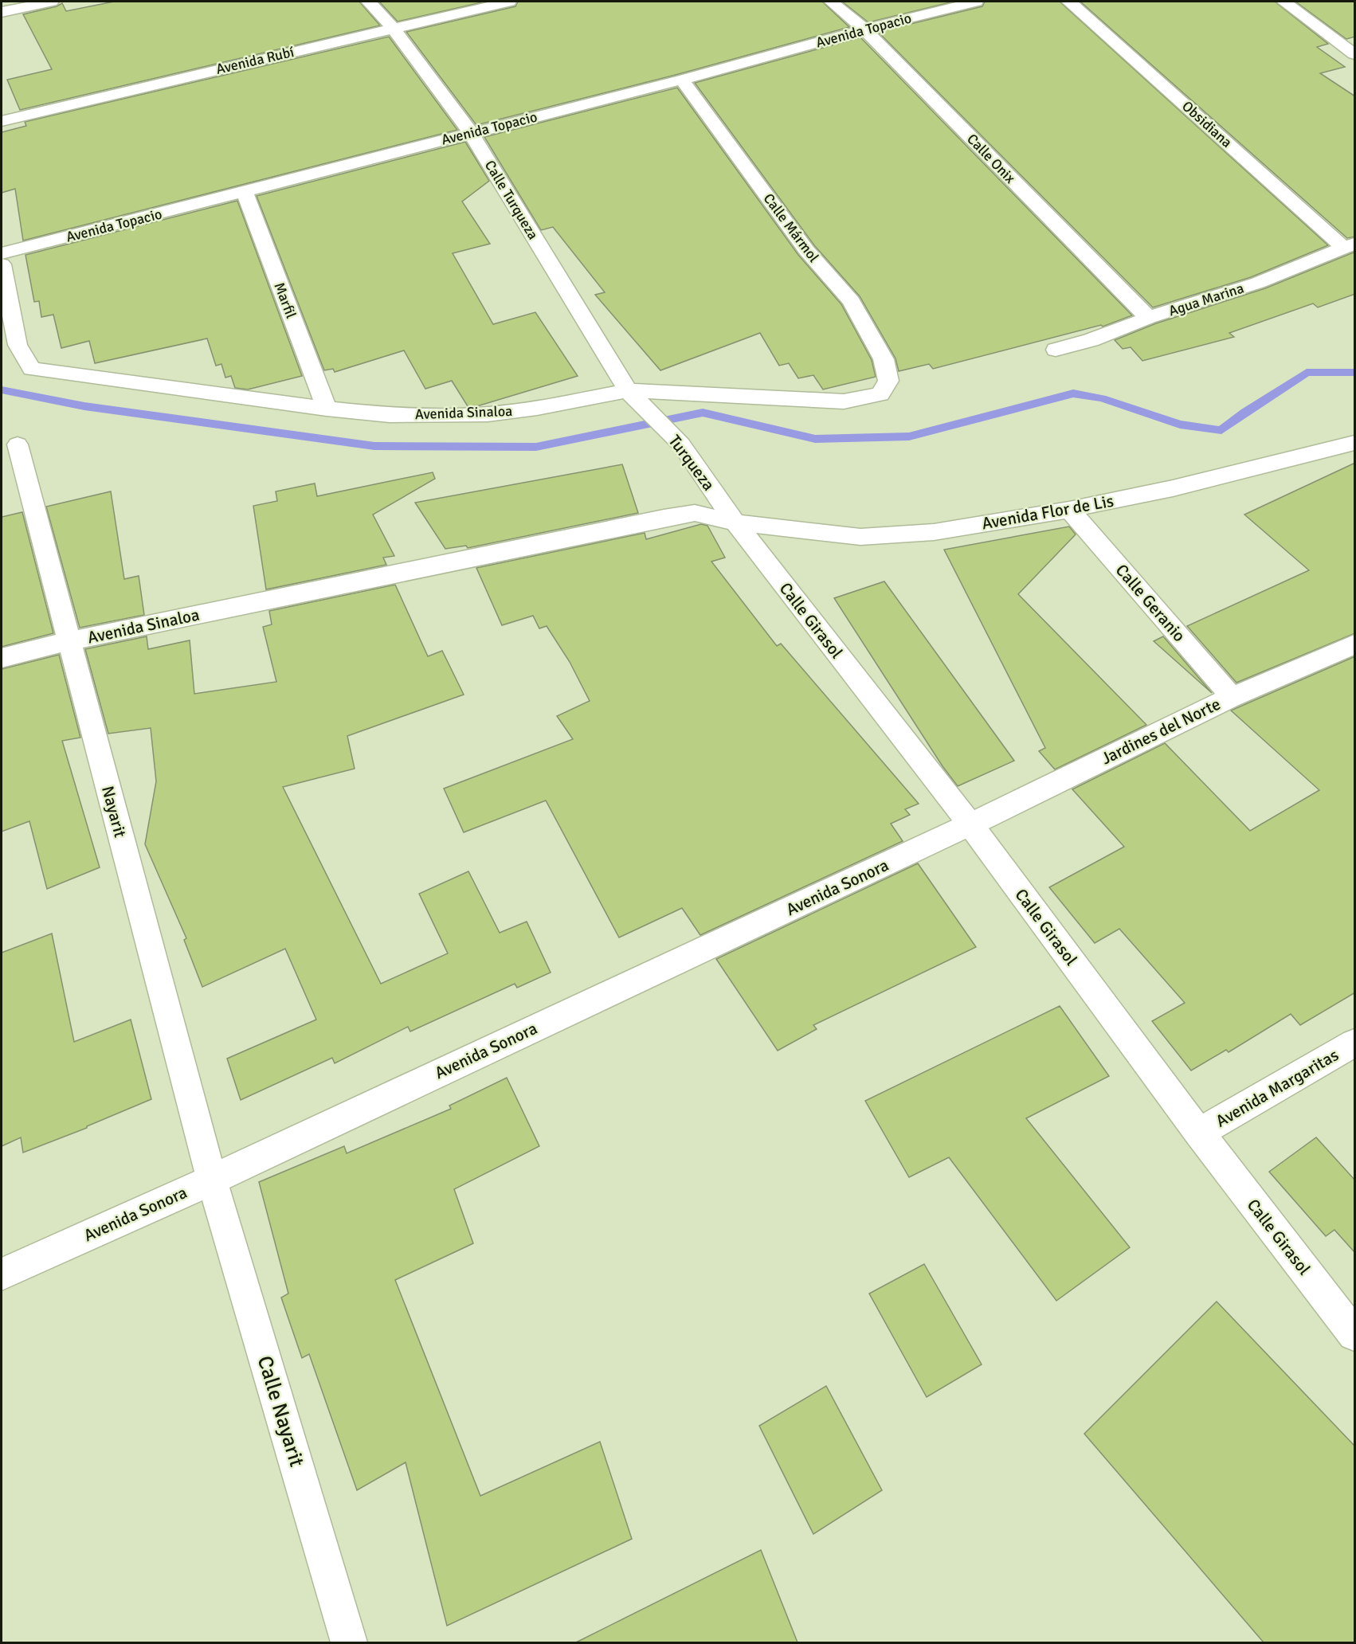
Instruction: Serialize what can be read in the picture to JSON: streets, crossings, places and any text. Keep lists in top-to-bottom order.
{
  "streets": {
    "street": [
      "Avenida Topacio",
      "Avenida Rubí",
      "Obsidiana",
      "Calle Onix",
      "Calle Turqueza",
      "Calle Mármol",
      "Agua Marina",
      "Marfil",
      "Avenida Sinaloa",
      "Turqueza",
      "Avenida Flor de Lis",
      "Calle Geranio",
      "Calle Girasol",
      "Jardines del Norte",
      "Nayarit",
      "Avenida Sonora",
      "Avenida Margaritas",
      "Calle Nayarit"
    ]
  },
  "crossings": [
    ["Avenida Topacio", "Calle Onix"],
    ["Avenida Topacio", "Calle Turqueza"],
    ["Avenida Topacio", "Calle Mármol"],
    ["Avenida Topacio", "Marfil"],
    ["Avenida Rubí", "Calle Turqueza"],
    ["Obsidiana", "Agua Marina"],
    ["Calle Onix", "Agua Marina"],
    ["Calle Turqueza", "Avenida Sinaloa"],
    ["Calle Turqueza", "Turqueza"],
    ["Calle Mármol", "Avenida Sinaloa"],
    ["Marfil", "Avenida Sinaloa"],
    ["Avenida Sinaloa", "Turqueza"],
    ["Avenida Sinaloa", "Avenida Flor de Lis"],
    ["Avenida Sinaloa", "Calle Girasol"],
    ["Avenida Sinaloa", "Nayarit"],
    ["Turqueza", "Avenida Flor de Lis"],
    ["Turqueza", "Calle Girasol"],
    ["Avenida Flor de Lis", "Calle Geranio"],
    ["Avenida Flor de Lis", "Calle Girasol"],
    ["Calle Geranio", "Jardines del Norte"],
    ["Calle Girasol", "Jardines del Norte"],
    ["Calle Girasol", "Avenida Sonora"],
    ["Calle Girasol", "Avenida Margaritas"],
    ["Jardines del Norte", "Avenida Sonora"],
    ["Nayarit", "Avenida Sonora"],
    ["Nayarit", "Calle Nayarit"],
    ["Avenida Sonora", "Calle Nayarit"]
  ]
}
